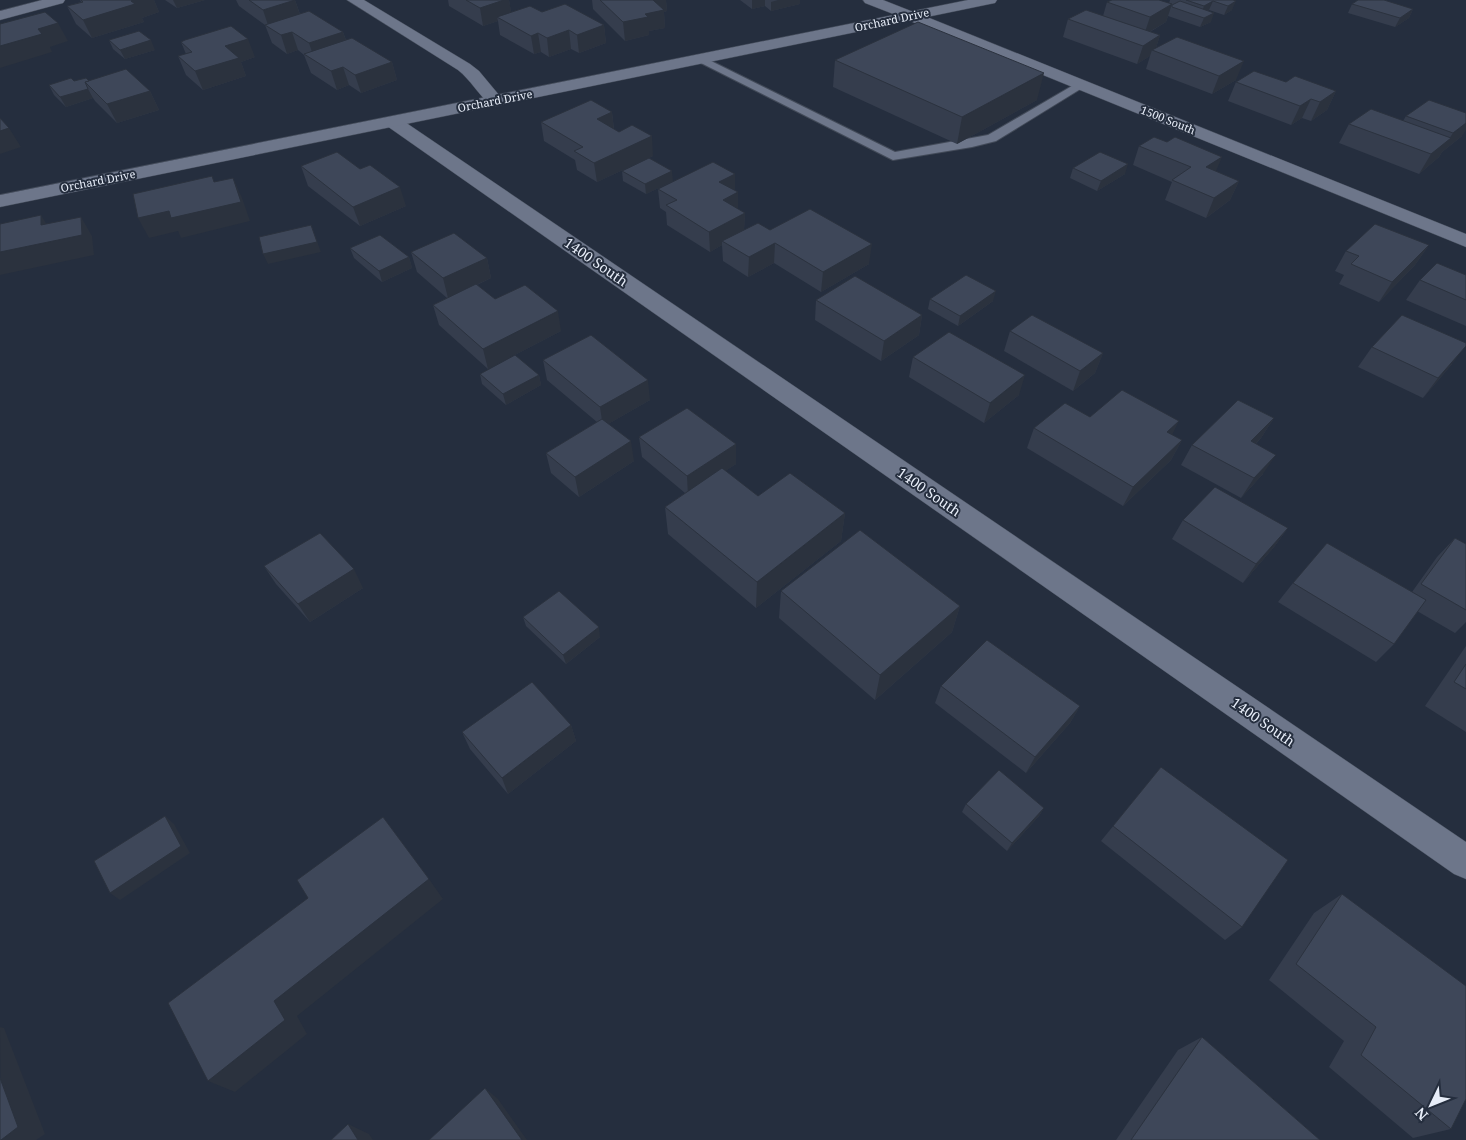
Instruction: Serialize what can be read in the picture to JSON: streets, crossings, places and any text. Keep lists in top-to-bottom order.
{
  "streets": {
    "street": ["Orchard Drive", "1500 South", "1400 South"]
  },
  "crossings": [
    ["Orchard Drive", "1500 South"],
    ["Orchard Drive", "1400 South"]
  ],
  "north": "bottom left"
}
